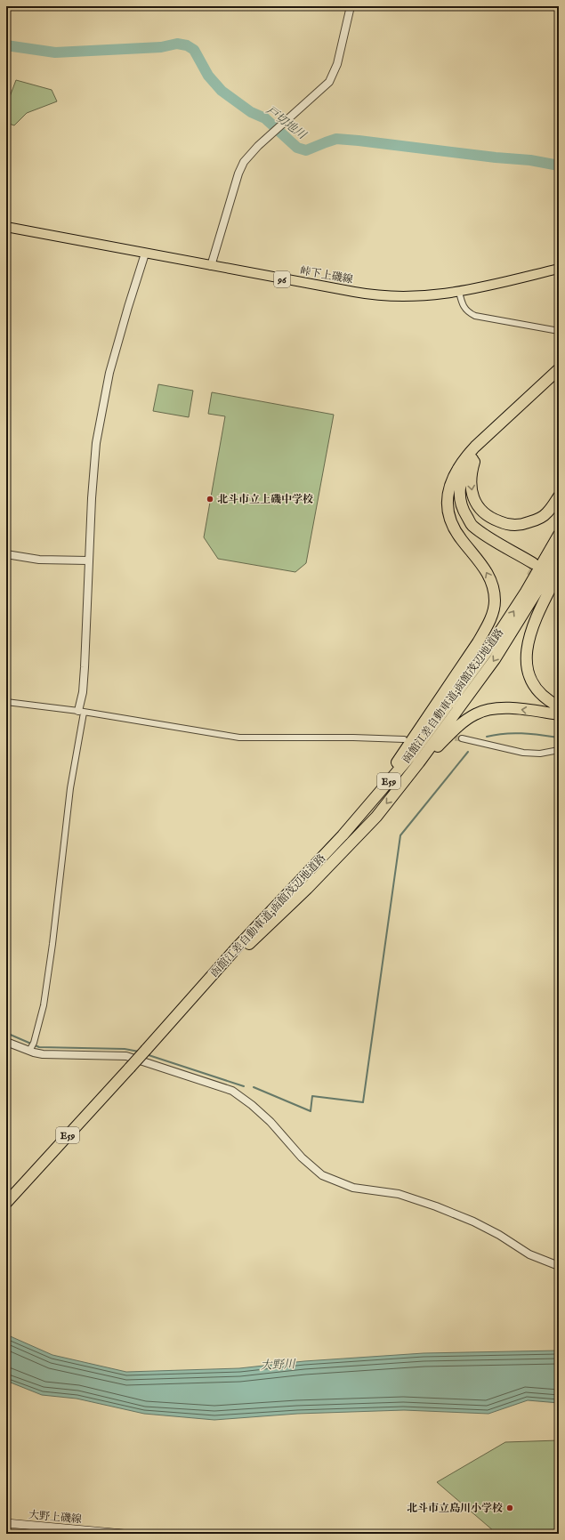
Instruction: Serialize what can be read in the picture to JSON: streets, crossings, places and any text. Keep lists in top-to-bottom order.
{
  "streets": {
    "highway": ["函館江差自動車道;函館茂辺地道路", "E59"],
    "main road": ["峠下上磯線", "96", "大野上磯線"]
  },
  "water": ["戸切地川", "大野川"],
  "places": ["北斗市立上磯中学校", "北斗市立島川小学校"]
}
